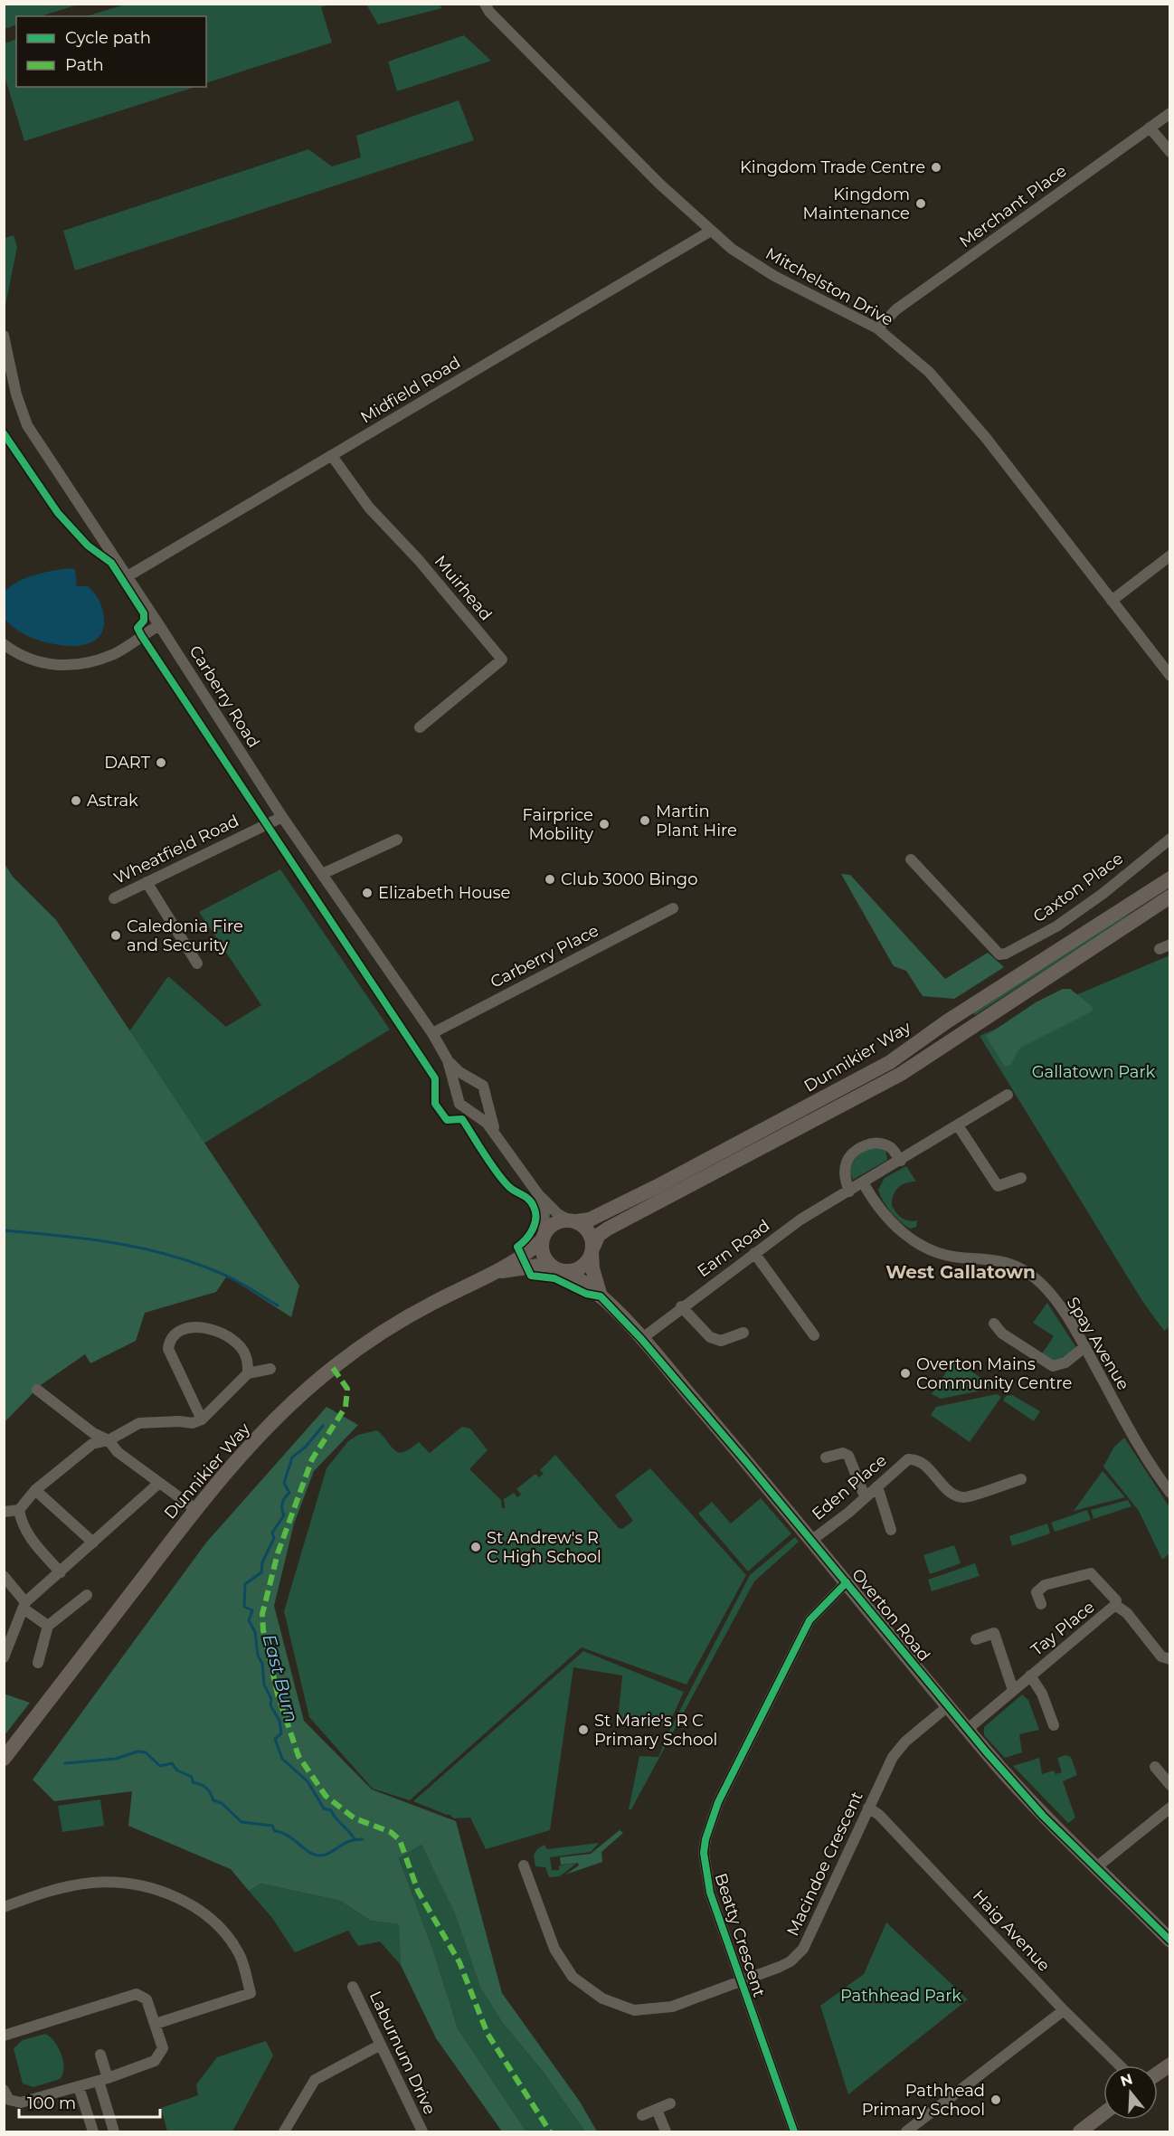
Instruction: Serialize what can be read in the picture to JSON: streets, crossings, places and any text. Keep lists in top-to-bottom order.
{
  "streets": {
    "main road": ["Dunnikier Way", "Overton Road"],
    "street": [
      "Merchant Place",
      "Mitchelston Drive",
      "Midfield Road",
      "Muirhead",
      "Carberry Road",
      "Wheatfield Road",
      "Caxton Place",
      "Carberry Place",
      "Earn Road",
      "Spay Avenue",
      "Eden Place",
      "Tay Place",
      "Macindoe Crescent",
      "Haig Avenue",
      "Beatty Crescent",
      "Laburnum Drive"
    ]
  },
  "crossings": [
    ["Merchant Place", "Mitchelston Drive"],
    ["Mitchelston Drive", "Midfield Road"],
    ["Midfield Road", "Muirhead"],
    ["Midfield Road", "Carberry Road"],
    ["Carberry Road", "Wheatfield Road"],
    ["Carberry Road", "Carberry Place"],
    ["Carberry Road", "Dunnikier Way"],
    ["Carberry Road", "Overton Road"],
    ["Dunnikier Way", "Overton Road"],
    ["Earn Road", "Spay Avenue"],
    ["Earn Road", "Overton Road"],
    ["Eden Place", "Overton Road"],
    ["Overton Road", "Tay Place"],
    ["Overton Road", "Macindoe Crescent"],
    ["Overton Road", "Beatty Crescent"],
    ["Macindoe Crescent", "Haig Avenue"],
    ["Macindoe Crescent", "Beatty Crescent"]
  ],
  "districts": ["West Gallatown"],
  "water": ["East Burn"],
  "parks": ["Gallatown Park", "Pathhead Park"],
  "places": [
    "Kingdom Trade Centre",
    "Kingdom Maintenance",
    "DART",
    "Astrak",
    "Martin Plant Hire",
    "Fairprice Mobility",
    "Club 3000 Bingo",
    "Elizabeth House",
    "Caledonia Fire and Security",
    "Overton Mains Community Centre",
    "St Andrew's R C High School",
    "St Marie's R C Primary School",
    "Pathhead Primary School"
  ],
  "legend": ["Cycle path", "Path"],
  "scale_bar": "100 m",
  "north": "top"
}
